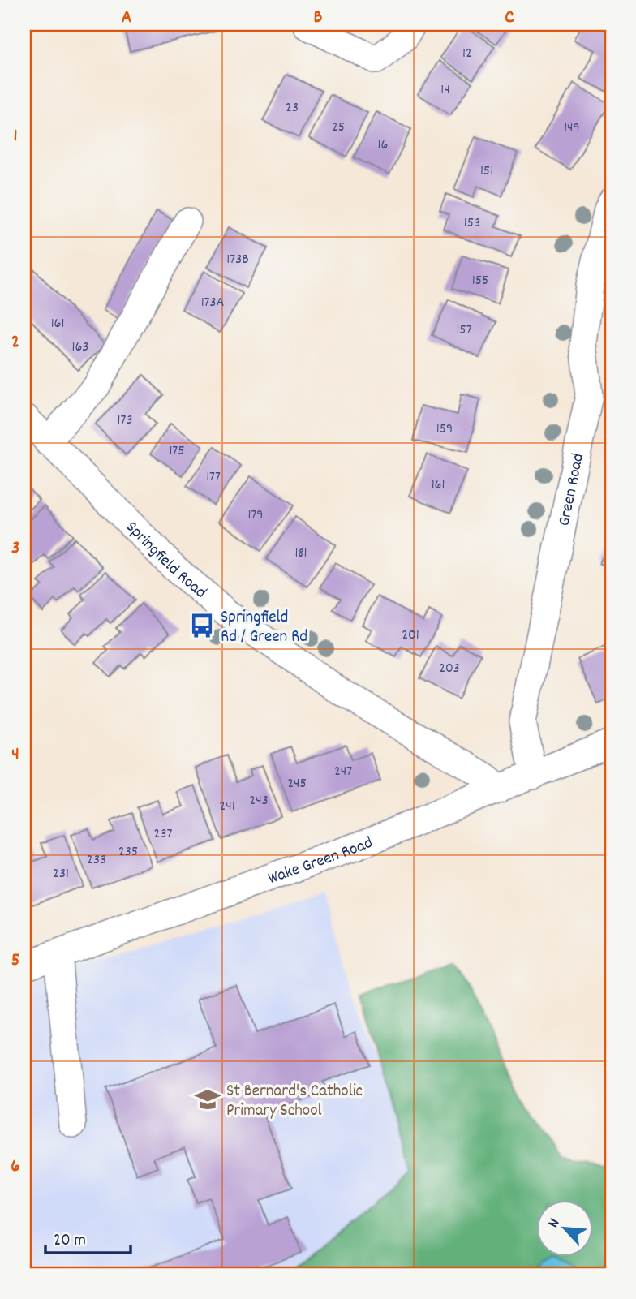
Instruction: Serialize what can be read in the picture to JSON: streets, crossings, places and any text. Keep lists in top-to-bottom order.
{
  "streets": {
    "street": ["Green Road", "Springfield Road", "Wake Green Road"]
  },
  "crossings": [
    ["Green Road", "Wake Green Road"],
    ["Springfield Road", "Wake Green Road"]
  ],
  "places": {
    "bus stop": ["Springfield Rd / Green Rd"],
    "school or university": ["St Bernard's Catholic Primary School"]
  },
  "house_numbers": [
    "12",
    "14",
    "23",
    "25",
    "149",
    "16",
    "151",
    "153",
    "173B",
    "155",
    "173A",
    "161",
    "157",
    "163",
    "173",
    "159",
    "175",
    "177",
    "161",
    "179",
    "181",
    "201",
    "203",
    "247",
    "245",
    "243",
    "241",
    "237",
    "235",
    "233",
    "231"
  ],
  "scale_bar": "20 m",
  "north": "top left",
  "grid": {
    "columns": ["A", "B", "C"],
    "rows": [
      "1",
      "2",
      "3",
      "4",
      "5",
      "6"
    ]
  }
}
